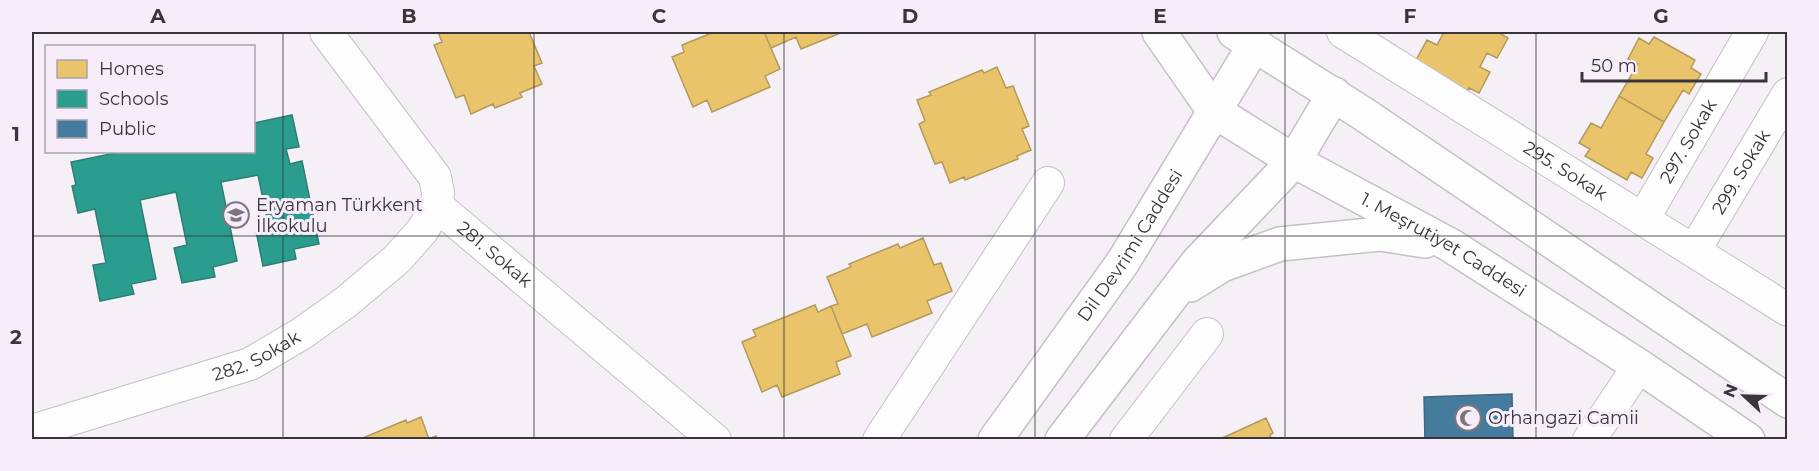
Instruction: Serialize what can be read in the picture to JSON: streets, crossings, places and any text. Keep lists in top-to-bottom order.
{
  "streets": {
    "main road": ["Dil Devrimi Caddesi", "1. Meşrutiyet Caddesi"],
    "street": [
      "297. Sokak",
      "295. Sokak",
      "299. Sokak",
      "281. Sokak",
      "282. Sokak"
    ]
  },
  "crossings": [
    ["297. Sokak", "295. Sokak"],
    ["295. Sokak", "299. Sokak"],
    ["Dil Devrimi Caddesi", "1. Meşrutiyet Caddesi"],
    ["281. Sokak", "282. Sokak"]
  ],
  "places": {
    "school or university": ["Eryaman Türkkent İlkokulu"],
    "mosque": ["Orhangazi Camii"]
  },
  "legend": ["Homes", "Schools", "Public"],
  "scale_bar": "50 m",
  "north": "left",
  "grid": {
    "columns": [
      "A",
      "B",
      "C",
      "D",
      "E",
      "F",
      "G"
    ],
    "rows": ["1", "2"]
  }
}
